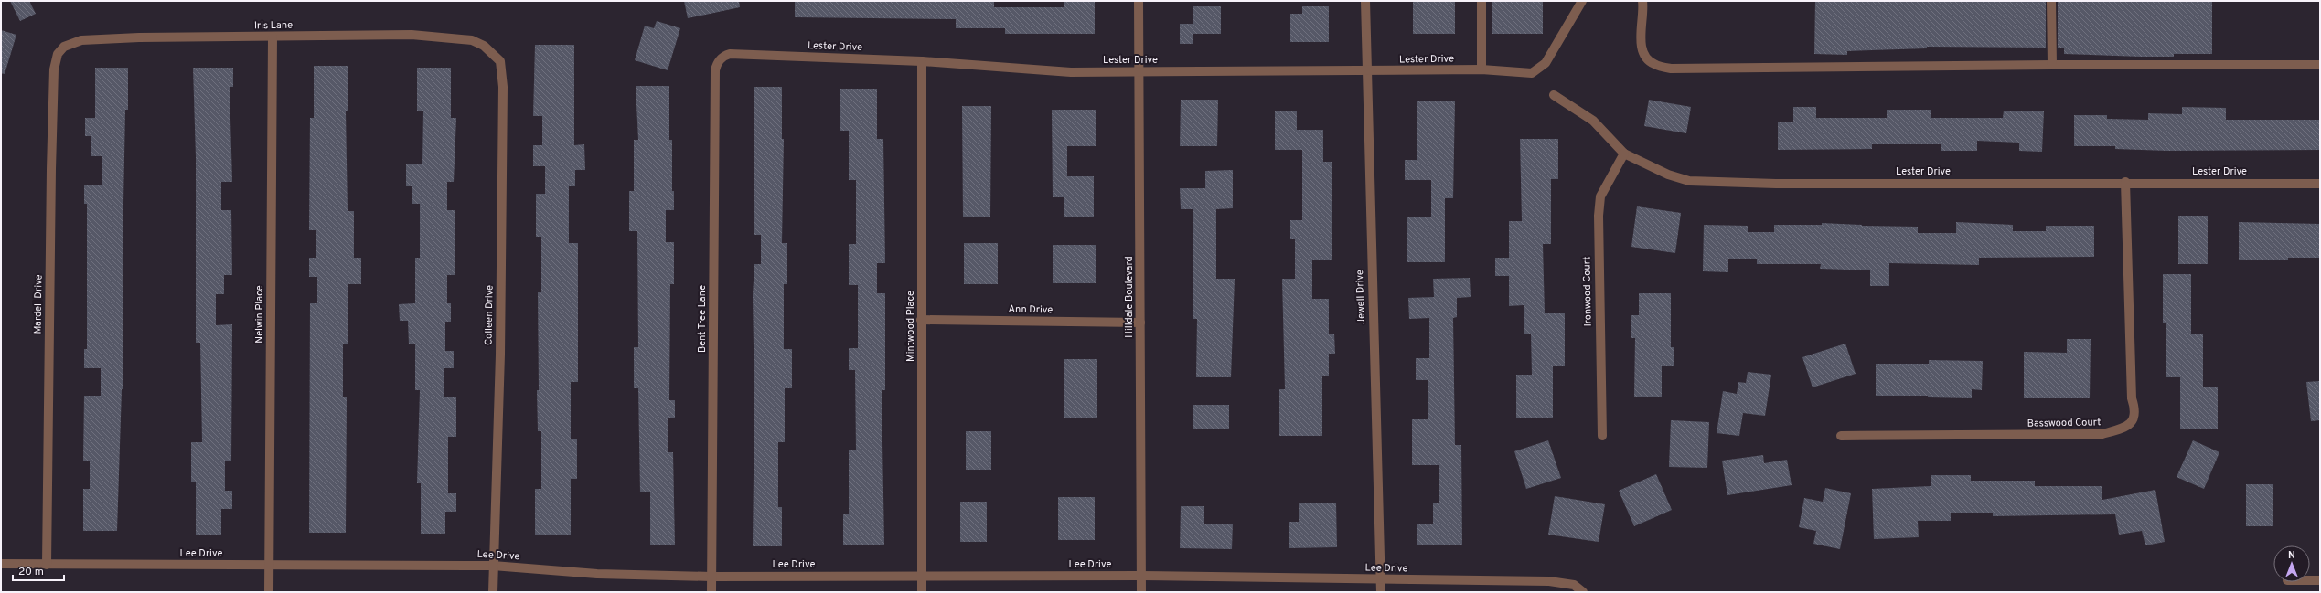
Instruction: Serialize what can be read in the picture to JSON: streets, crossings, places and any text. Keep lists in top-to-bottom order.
{
  "streets": {
    "street": [
      "Iris Lane",
      "Lester Drive",
      "Ironwood Court",
      "Hilldale Boulevard",
      "Jewell Drive",
      "Mardell Drive",
      "Ann Drive",
      "Nelwin Place",
      "Colleen Drive",
      "Bent Tree Lane",
      "Mintwood Place",
      "Basswood Court",
      "Lee Drive"
    ]
  },
  "crossings": [
    ["Iris Lane", "Mardell Drive"],
    ["Iris Lane", "Nelwin Place"],
    ["Iris Lane", "Colleen Drive"],
    ["Lester Drive", "Ironwood Court"],
    ["Lester Drive", "Hilldale Boulevard"],
    ["Lester Drive", "Jewell Drive"],
    ["Lester Drive", "Bent Tree Lane"],
    ["Lester Drive", "Mintwood Place"],
    ["Lester Drive", "Basswood Court"],
    ["Hilldale Boulevard", "Ann Drive"],
    ["Hilldale Boulevard", "Lee Drive"],
    ["Jewell Drive", "Lee Drive"],
    ["Mardell Drive", "Lee Drive"],
    ["Ann Drive", "Mintwood Place"],
    ["Nelwin Place", "Lee Drive"],
    ["Colleen Drive", "Lee Drive"],
    ["Bent Tree Lane", "Lee Drive"],
    ["Mintwood Place", "Lee Drive"]
  ],
  "scale_bar": "20 m",
  "north": "top"
}
